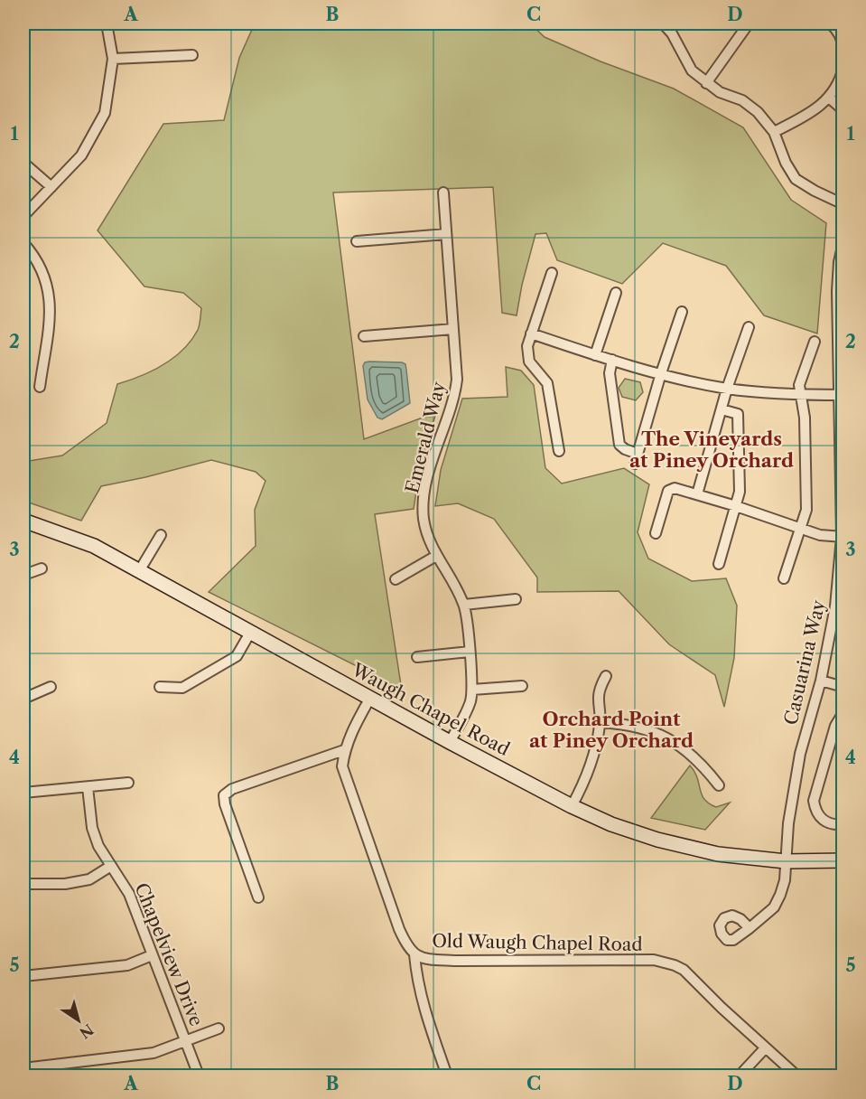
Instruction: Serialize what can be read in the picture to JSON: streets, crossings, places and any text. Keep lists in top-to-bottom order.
{
  "streets": {
    "main road": ["Waugh Chapel Road"],
    "street": [
      "Emerald Way",
      "Casuarina Way",
      "Old Waugh Chapel Road",
      "Chapelview Drive"
    ]
  },
  "crossings": [
    ["Emerald Way", "Waugh Chapel Road"],
    ["Casuarina Way", "Waugh Chapel Road"],
    ["Waugh Chapel Road", "Old Waugh Chapel Road"]
  ],
  "districts": ["The Vineyards at Piney Orchard", "Orchard Point at Piney Orchard"],
  "north": "bottom right",
  "grid": {
    "columns": [
      "A",
      "B",
      "C",
      "D"
    ],
    "rows": [
      "1",
      "2",
      "3",
      "4",
      "5"
    ]
  }
}
